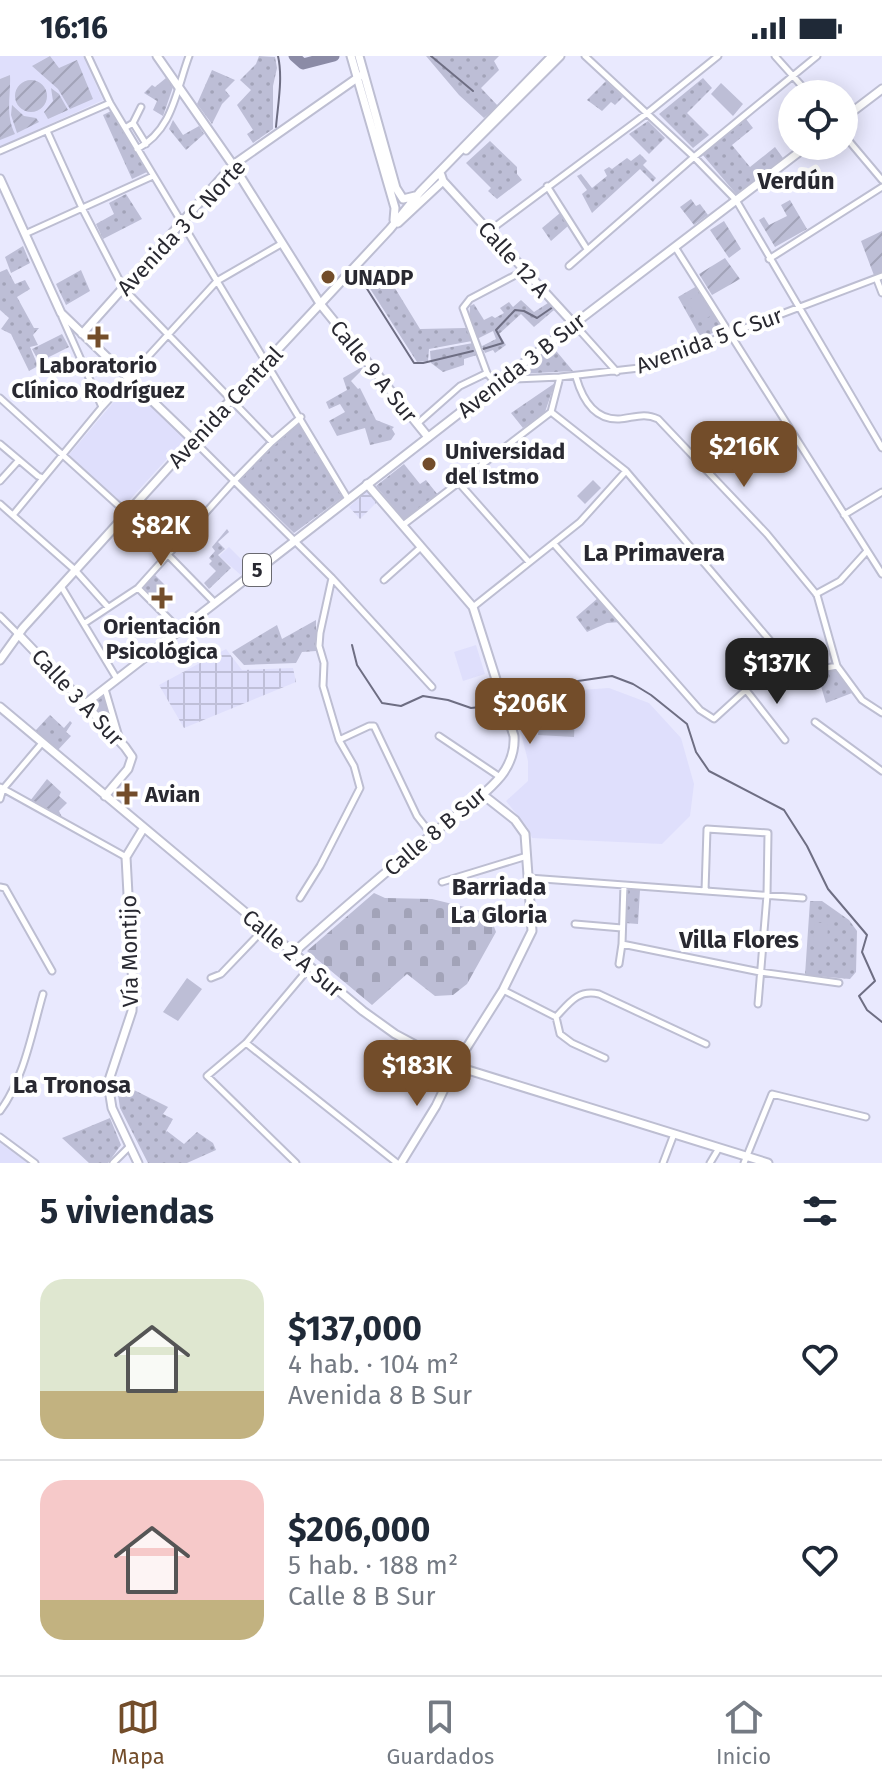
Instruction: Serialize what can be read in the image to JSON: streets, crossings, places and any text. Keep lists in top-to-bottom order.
{
  "streets": {
    "main road": [
      "Avenida 3 C Norte",
      "Calle 12 A",
      "Avenida 3 B Sur",
      "Calle 9 A Sur",
      "Avenida Central",
      "5",
      "Calle 3 A Sur",
      "Calle 8 B Sur",
      "Vía Montijo",
      "Calle 2 A Sur"
    ],
    "street": ["Avenida 5 C Sur"]
  },
  "crossings": [
    ["Avenida 3 C Norte", "Calle 9 A Sur"],
    ["Calle 12 A", "Avenida 5 C Sur"],
    ["Calle 12 A", "Avenida 3 B Sur"],
    ["Avenida 5 C Sur", "Avenida 3 B Sur"],
    ["Avenida 3 B Sur", "Calle 9 A Sur"],
    ["Avenida 3 B Sur", "Calle 3 A Sur"],
    ["Avenida 3 B Sur", "Calle 8 B Sur"],
    ["Calle 9 A Sur", "Avenida Central"],
    ["Avenida Central", "Calle 3 A Sur"],
    ["Calle 3 A Sur", "Calle 2 A Sur"],
    ["Calle 8 B Sur", "Calle 2 A Sur"]
  ],
  "districts": [
    "Verdún",
    "La Primavera",
    "Barriada La Gloria",
    "Villa Flores",
    "La Tronosa"
  ],
  "places": {
    "other": ["UNADP", "Universidad del Istmo"],
    "health": ["Laboratorio Clínico Rodríguez", "Orientación Psicológica", "Avian"]
  },
  "page": {
    "status": "16:16",
    "price": [
      "$216K",
      "$82K",
      "$137K",
      "$206K",
      "$183K"
    ],
    "heading": "5 viviendas",
    "list": [
      {
        "name": "$137,000",
        "note": "4 hab. · 104 m² · Avenida 8 B Sur"
      },
      {
        "name": "$206,000",
        "note": "5 hab. · 188 m² · Calle 8 B Sur"
      }
    ],
    "tabs": ["Mapa", "Guardados", "Inicio"]
  }
}
